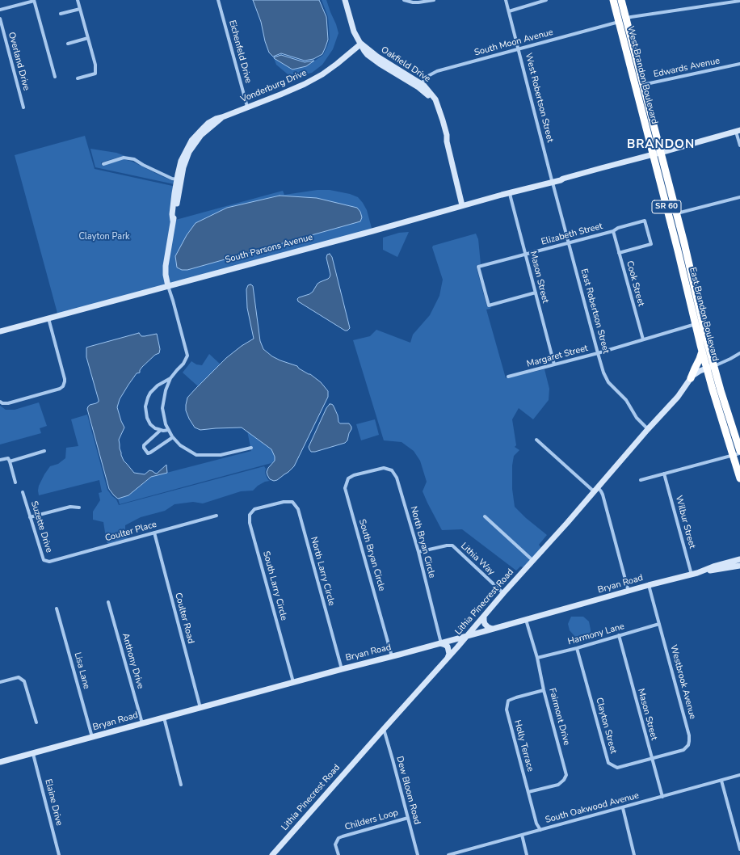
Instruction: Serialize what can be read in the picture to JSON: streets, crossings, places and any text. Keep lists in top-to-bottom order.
{
  "streets": {
    "highway": ["West Brandon Boulevard", "SR 60", "East Brandon Boulevard"],
    "street": [
      "South Moon Avenue",
      "Eichenfeld Drive",
      "Overland Drive",
      "Oakfield Drive",
      "Edwards Avenue",
      "Vonderburg Drive",
      "West Robertson Street",
      "Elizabeth Street",
      "South Parsons Avenue",
      "Mason Street",
      "Cook Street",
      "East Robertson Street",
      "Margaret Street",
      "Wilbur Street",
      "Suzette Drive",
      "Coulter Place",
      "North Bryan Circle",
      "South Bryan Circle",
      "Lithia Way",
      "North Larry Circle",
      "Bryan Road",
      "South Larry Circle",
      "Lithia Pinecrest Road",
      "Coulter Road",
      "Harmony Lane",
      "Anthony Drive",
      "Lisa Lane",
      "Westbrook Avenue",
      "Fairmont Drive",
      "Clayton Street",
      "Holly Terrace",
      "Dew Bloom Road",
      "Elaine Drive",
      "South Oakwood Avenue",
      "Childers Loop"
    ]
  },
  "crossings": [
    ["South Moon Avenue", "Oakfield Drive"],
    ["South Moon Avenue", "West Brandon Boulevard"],
    ["South Moon Avenue", "West Robertson Street"],
    ["Eichenfeld Drive", "Vonderburg Drive"],
    ["Oakfield Drive", "Vonderburg Drive"],
    ["Oakfield Drive", "South Parsons Avenue"],
    ["Edwards Avenue", "West Brandon Boulevard"],
    ["West Brandon Boulevard", "South Parsons Avenue"],
    ["West Brandon Boulevard", "East Brandon Boulevard"],
    ["Vonderburg Drive", "South Parsons Avenue"],
    ["West Robertson Street", "South Parsons Avenue"],
    ["West Robertson Street", "East Robertson Street"],
    ["Elizabeth Street", "Mason Street"],
    ["Elizabeth Street", "Cook Street"],
    ["Elizabeth Street", "East Robertson Street"],
    ["South Parsons Avenue", "Mason Street"],
    ["South Parsons Avenue", "East Robertson Street"],
    ["South Parsons Avenue", "East Brandon Boulevard"],
    ["Mason Street", "Margaret Street"],
    ["Mason Street", "Harmony Lane"],
    ["Mason Street", "Westbrook Avenue"],
    ["Mason Street", "Clayton Street"],
    ["Mason Street", "South Oakwood Avenue"],
    ["Cook Street", "Margaret Street"],
    ["East Robertson Street", "Margaret Street"],
    ["East Robertson Street", "Lithia Pinecrest Road"],
    ["East Brandon Boulevard", "Margaret Street"],
    ["East Brandon Boulevard", "Lithia Pinecrest Road"],
    ["Wilbur Street", "Bryan Road"],
    ["Suzette Drive", "Coulter Place"],
    ["Coulter Place", "Coulter Road"],
    ["North Bryan Circle", "South Bryan Circle"],
    ["North Bryan Circle", "Lithia Way"],
    ["North Bryan Circle", "Bryan Road"],
    ["South Bryan Circle", "Bryan Road"],
    ["Lithia Way", "Lithia Pinecrest Road"],
    ["North Larry Circle", "Bryan Road"],
    ["North Larry Circle", "South Larry Circle"],
    ["Bryan Road", "South Larry Circle"],
    ["Bryan Road", "Lithia Pinecrest Road"],
    ["Bryan Road", "Coulter Road"],
    ["Bryan Road", "Anthony Drive"],
    ["Bryan Road", "Lisa Lane"],
    ["Bryan Road", "Westbrook Avenue"],
    ["Bryan Road", "Fairmont Drive"],
    ["Bryan Road", "Elaine Drive"],
    ["Lithia Pinecrest Road", "Dew Bloom Road"],
    ["Harmony Lane", "Westbrook Avenue"],
    ["Harmony Lane", "Fairmont Drive"],
    ["Harmony Lane", "Clayton Street"],
    ["Westbrook Avenue", "Clayton Street"],
    ["Fairmont Drive", "Holly Terrace"],
    ["Holly Terrace", "South Oakwood Avenue"],
    ["Dew Bloom Road", "Childers Loop"]
  ],
  "districts": ["BRANDON"],
  "parks": ["Clayton Park"]
}
